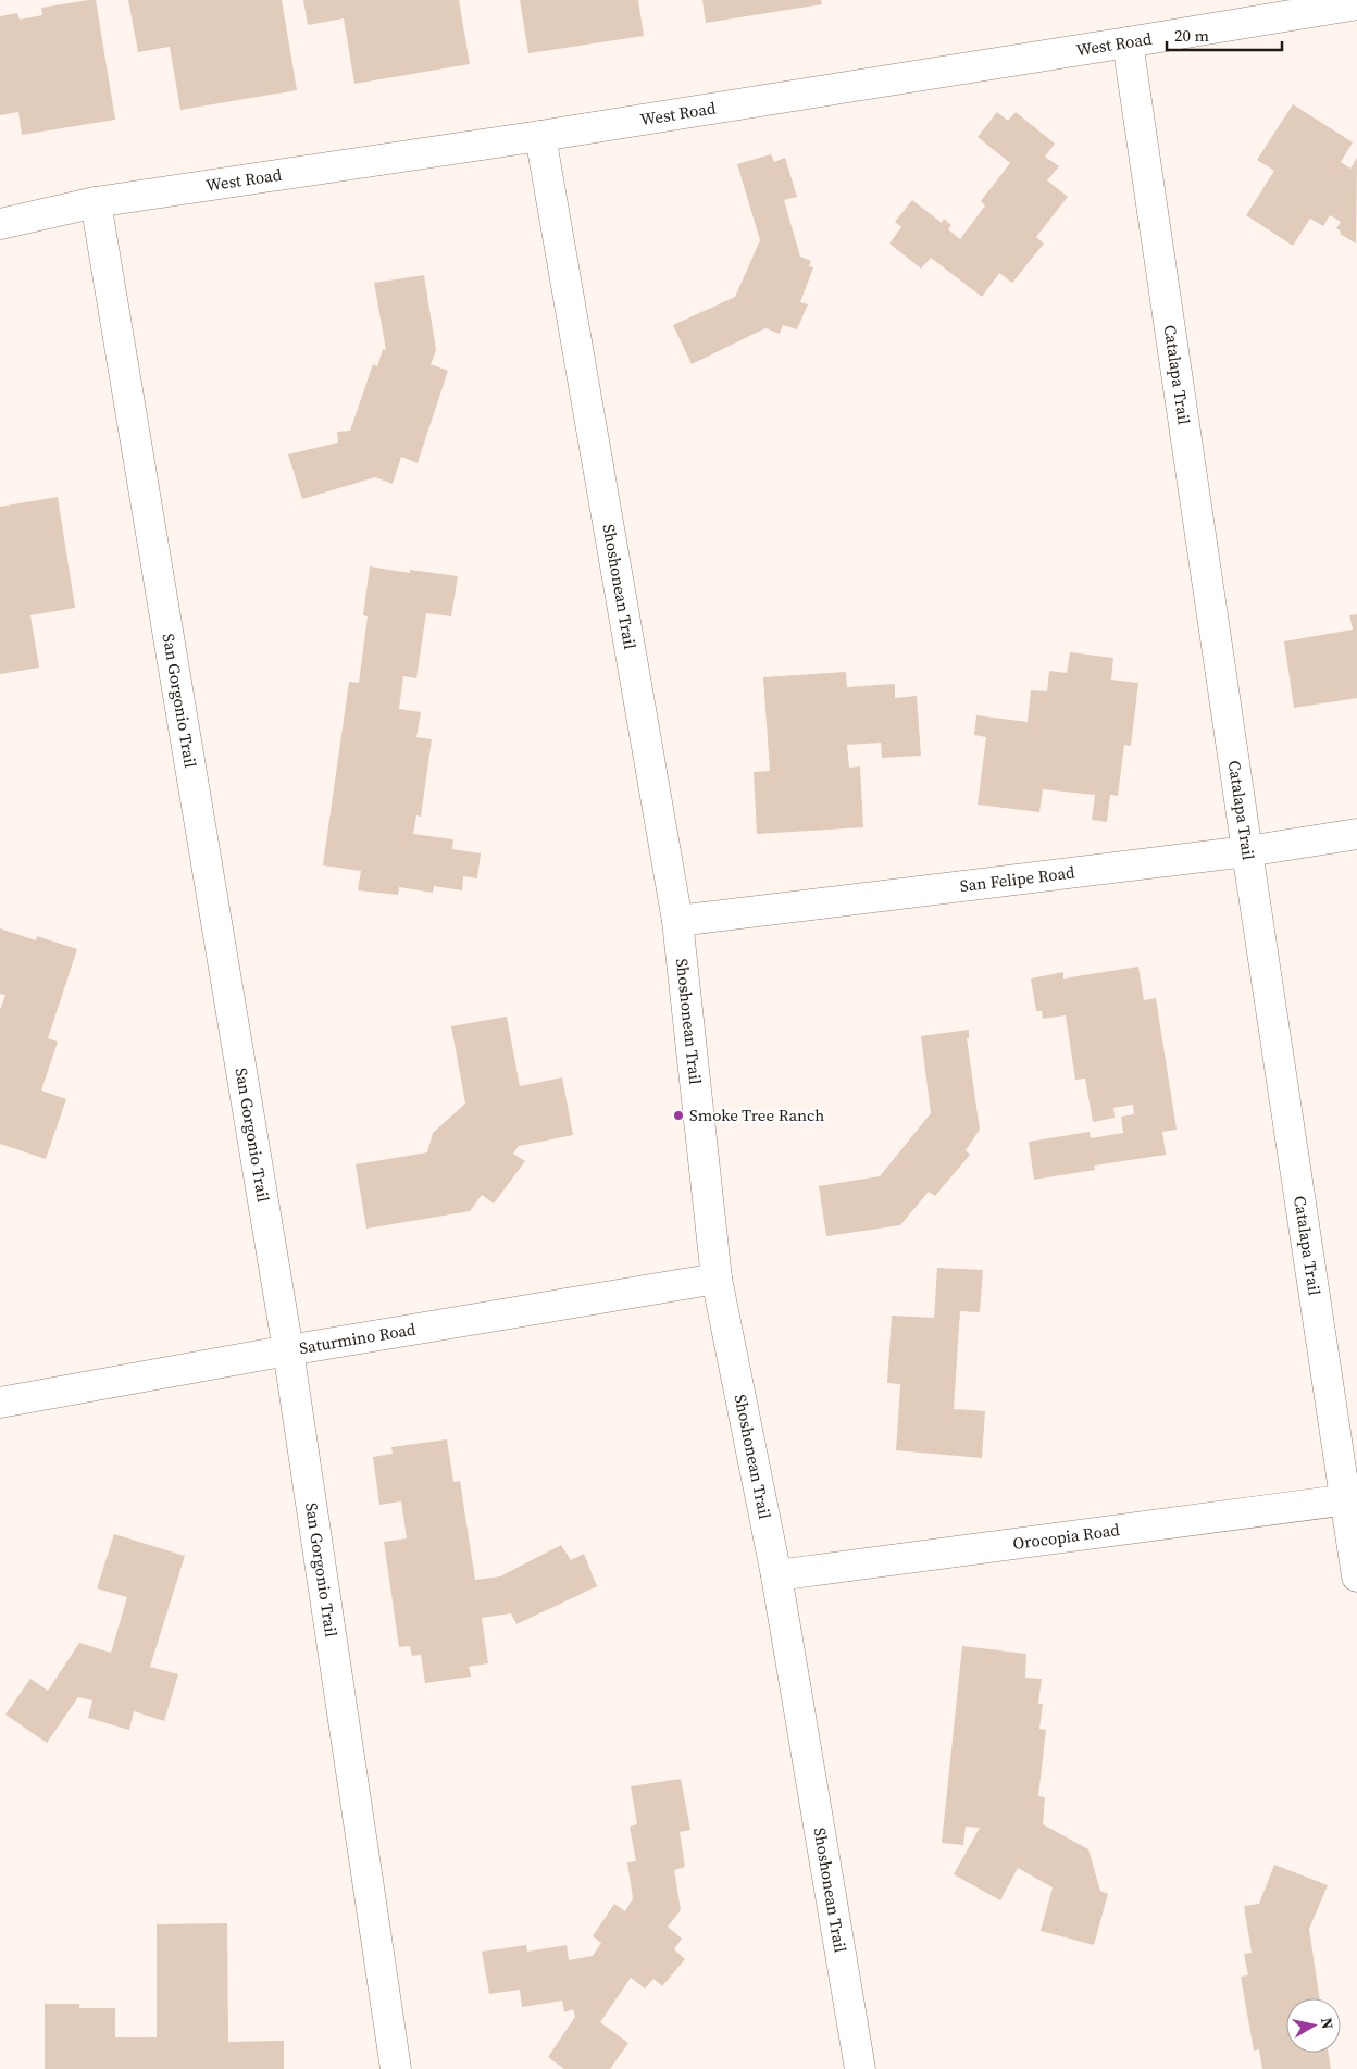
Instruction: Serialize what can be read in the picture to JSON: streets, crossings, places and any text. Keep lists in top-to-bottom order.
{
  "streets": {
    "street": [
      "West Road",
      "Catalapa Trail",
      "Shoshonean Trail",
      "San Gorgonio Trail",
      "San Felipe Road",
      "Saturmino Road",
      "Orocopia Road"
    ]
  },
  "crossings": [
    ["West Road", "Catalapa Trail"],
    ["West Road", "Shoshonean Trail"],
    ["West Road", "San Gorgonio Trail"],
    ["Catalapa Trail", "San Felipe Road"],
    ["Catalapa Trail", "Orocopia Road"],
    ["Shoshonean Trail", "San Felipe Road"],
    ["Shoshonean Trail", "Saturmino Road"],
    ["Shoshonean Trail", "Orocopia Road"],
    ["San Gorgonio Trail", "Saturmino Road"]
  ],
  "places": ["Smoke Tree Ranch"],
  "scale_bar": "20 m",
  "north": "right"
}
